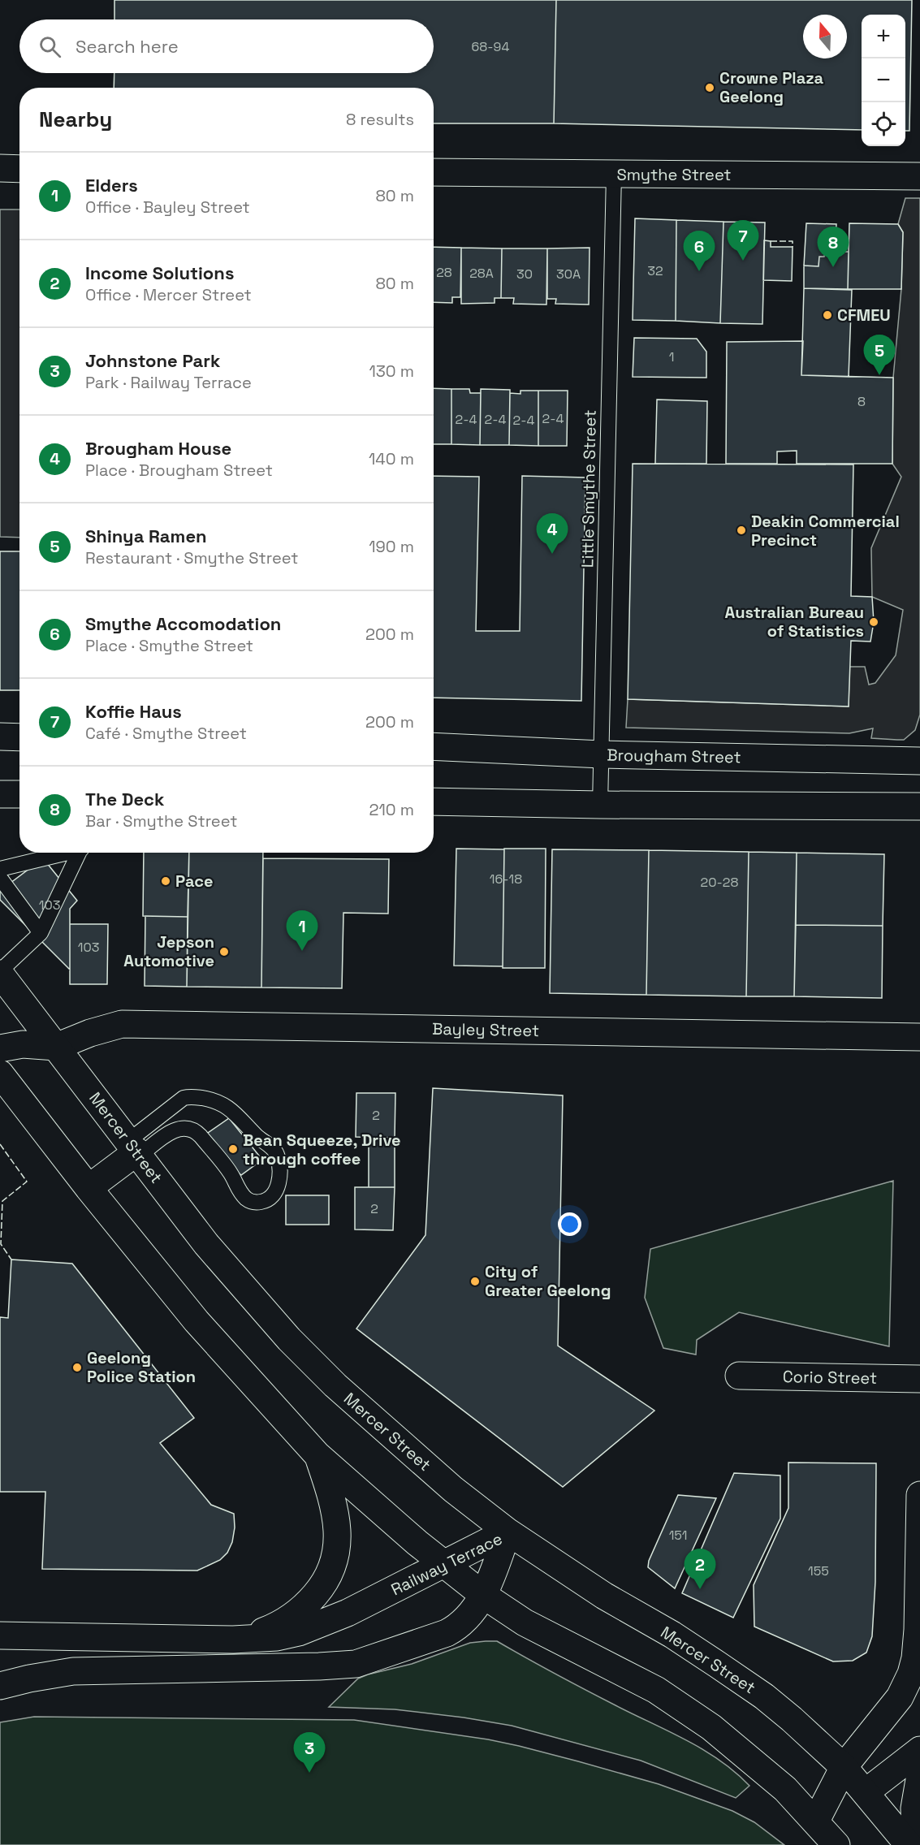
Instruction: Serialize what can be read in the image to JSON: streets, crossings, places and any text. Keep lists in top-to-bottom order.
{
  "streets": {
    "street": [
      "Smythe Street",
      "Brougham Street",
      "Bayley Street",
      "Mercer Street",
      "Corio Street",
      "Railway Terrace"
    ],
    "lane": ["Little Smythe Street"]
  },
  "crossings": [
    ["Smythe Street", "Little Smythe Street"],
    ["Little Smythe Street", "Brougham Street"],
    ["Bayley Street", "Mercer Street"],
    ["Mercer Street", "Railway Terrace"]
  ],
  "places": [
    "Crowne Plaza Geelong",
    "CFMEU",
    "Deakin Commercial Precinct",
    "Australian Bureau of Statistics",
    "Pace",
    "Jepson Automotive",
    "Bean Squeeze, Drive through coffee",
    "City of Greater Geelong",
    "Geelong Police Station"
  ],
  "house_numbers": [
    "68-94",
    "32",
    "28",
    "28A",
    "30",
    "30A",
    "1",
    "8",
    "2-4",
    "2-4",
    "2-4",
    "2-4",
    "16-18",
    "20-28",
    "103",
    "103",
    "2",
    "2",
    "151",
    "155"
  ],
  "north": "top",
  "page": {
    "map_buttons": ["+", "−"],
    "search": "Search here",
    "heading": ["Nearby", "8 results"],
    "list": [
      {
        "mark": "1",
        "name": "Elders",
        "note": "Office · Bayley Street",
        "value": "80 m"
      },
      {
        "mark": "2",
        "name": "Income Solutions",
        "note": "Office · Mercer Street",
        "value": "80 m"
      },
      {
        "mark": "3",
        "name": "Johnstone Park",
        "note": "Park · Railway Terrace",
        "value": "130 m"
      },
      {
        "mark": "4",
        "name": "Brougham House",
        "note": "Place · Brougham Street",
        "value": "140 m"
      },
      {
        "mark": "5",
        "name": "Shinya Ramen",
        "note": "Restaurant · Smythe Street",
        "value": "190 m"
      },
      {
        "mark": "6",
        "name": "Smythe Accomodation",
        "note": "Place · Smythe Street",
        "value": "200 m"
      },
      {
        "mark": "7",
        "name": "Koffie Haus",
        "note": "Café · Smythe Street",
        "value": "200 m"
      },
      {
        "mark": "8",
        "name": "The Deck",
        "note": "Bar · Smythe Street",
        "value": "210 m"
      }
    ],
    "pins": [
      "7",
      "8",
      "6",
      "5",
      "4",
      "1",
      "2",
      "3"
    ]
  }
}
